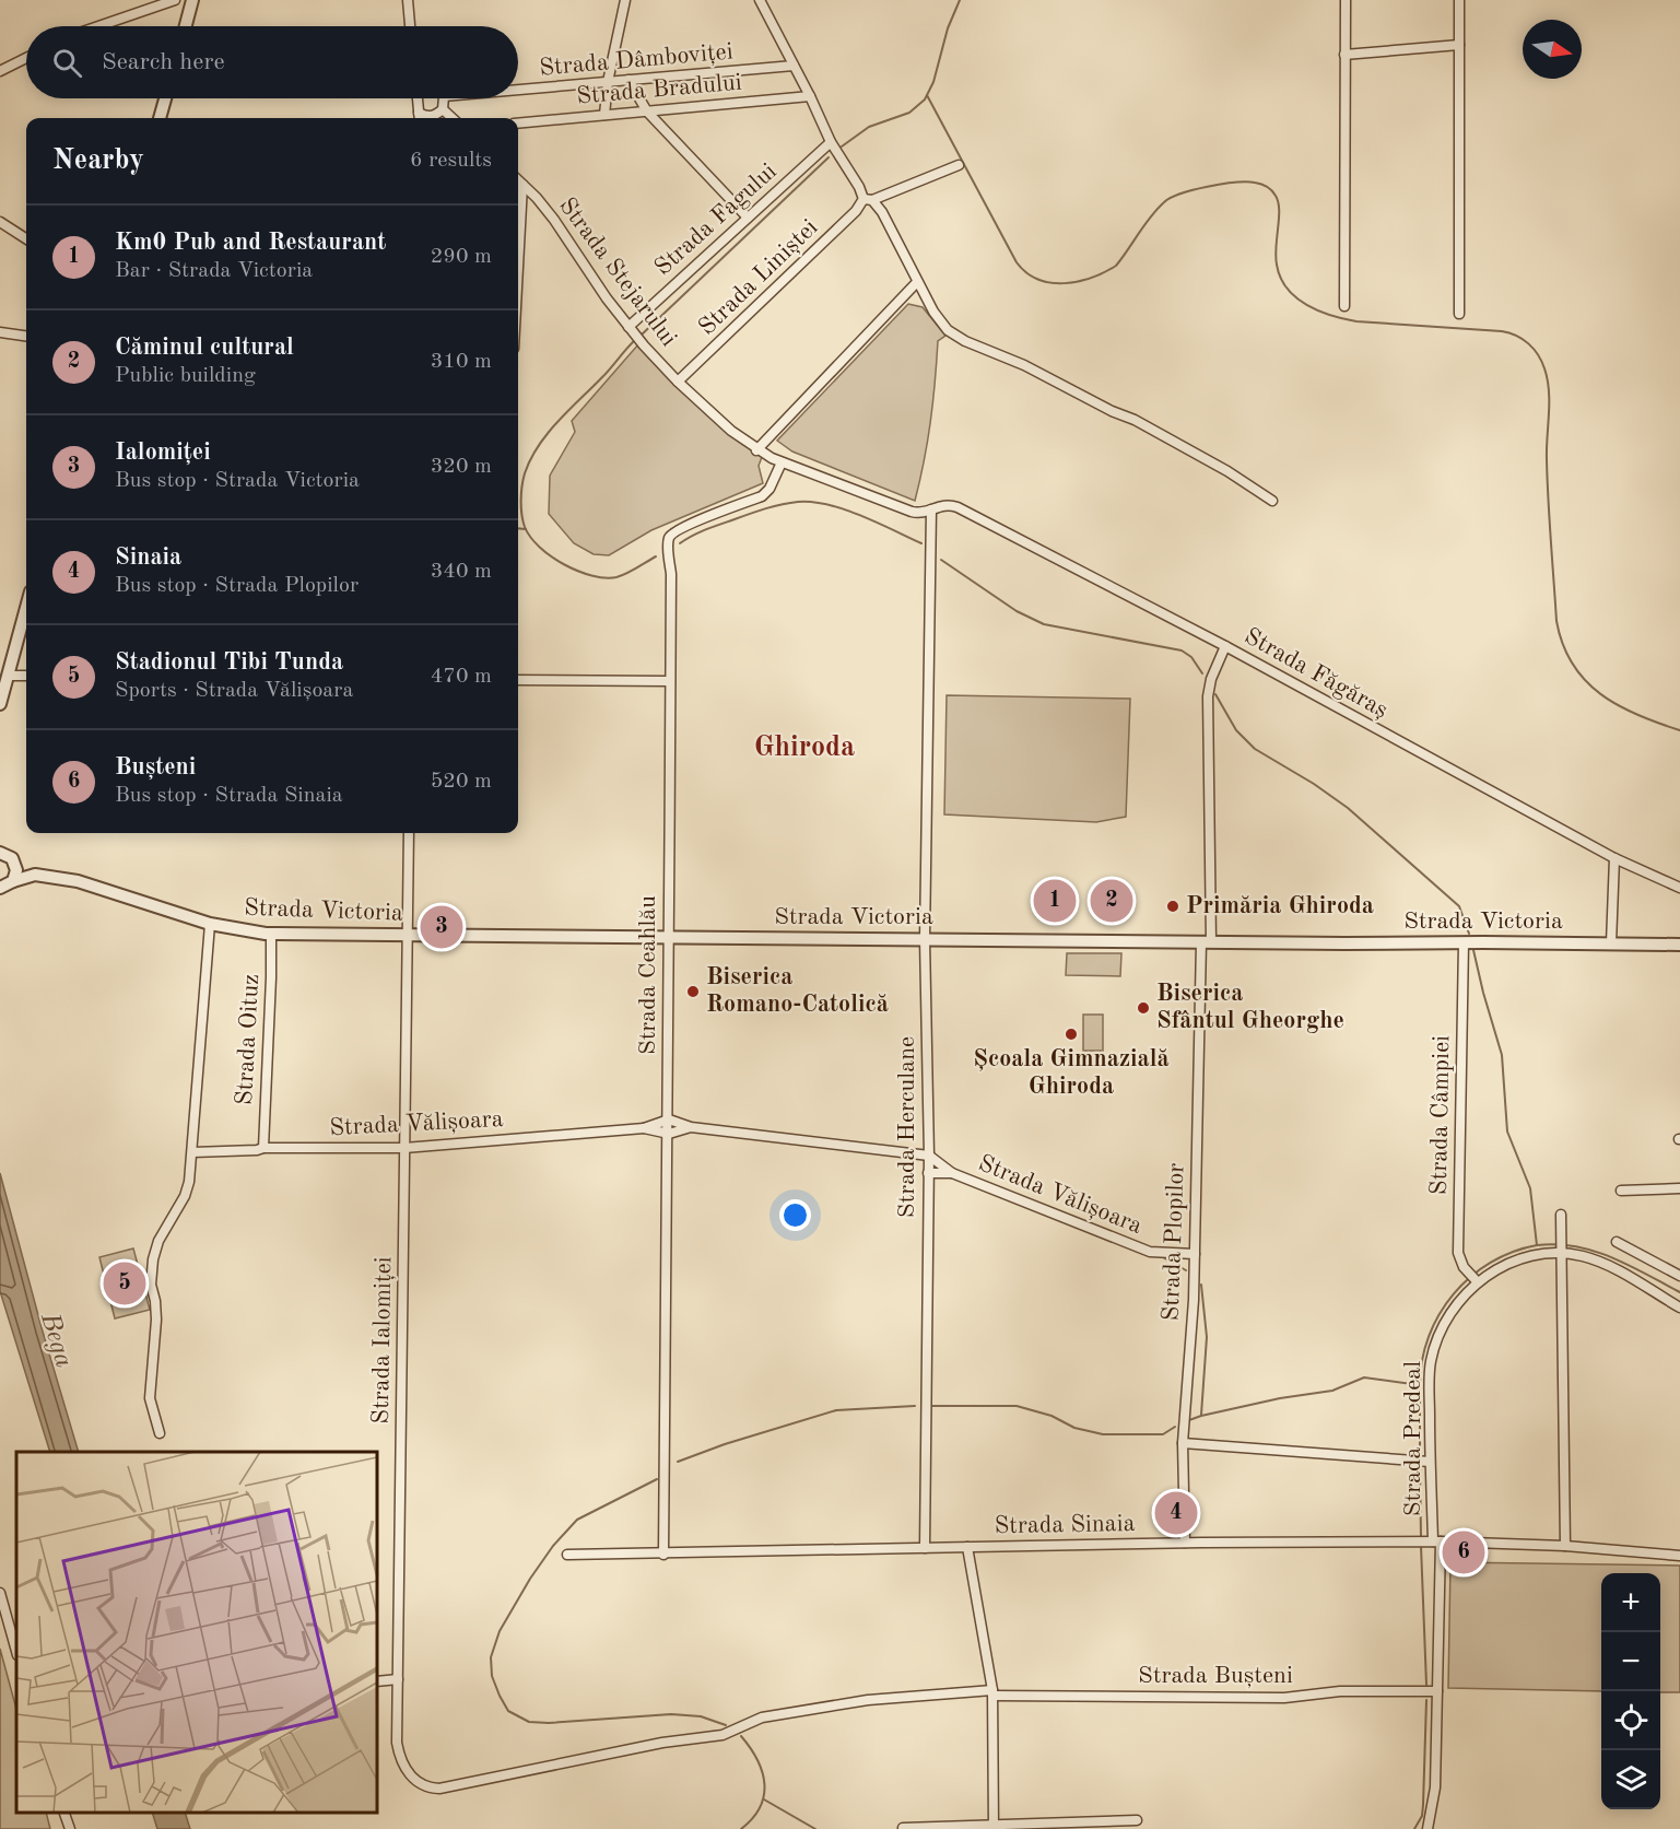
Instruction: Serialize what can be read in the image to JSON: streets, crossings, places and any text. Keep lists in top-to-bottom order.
{
  "streets": {
    "street": [
      "Strada Dâmboviței",
      "Strada Bradului",
      "Strada Fagului",
      "Strada Stejarului",
      "Strada Liniștei",
      "Strada Făgăraș",
      "Strada Victoria",
      "Strada Ceahlău",
      "Strada Oituz",
      "Strada Câmpiei",
      "Strada Vălișoara",
      "Strada Herculane",
      "Strada Plopilor",
      "Strada Ialomiței",
      "Strada Predeal",
      "Strada Sinaia",
      "Strada Bușteni"
    ]
  },
  "crossings": [
    ["Strada Fagului", "Strada Stejarului"],
    ["Strada Stejarului", "Strada Liniștei"],
    ["Strada Stejarului", "Strada Făgăraș"],
    ["Strada Stejarului", "Strada Ceahlău"],
    ["Strada Stejarului", "Strada Herculane"],
    ["Strada Făgăraș", "Strada Herculane"],
    ["Strada Făgăraș", "Strada Plopilor"],
    ["Strada Victoria", "Strada Ceahlău"],
    ["Strada Victoria", "Strada Oituz"],
    ["Strada Victoria", "Strada Câmpiei"],
    ["Strada Victoria", "Strada Herculane"],
    ["Strada Victoria", "Strada Plopilor"],
    ["Strada Victoria", "Strada Ialomiței"],
    ["Strada Ceahlău", "Strada Vălișoara"],
    ["Strada Ceahlău", "Strada Sinaia"],
    ["Strada Oituz", "Strada Vălișoara"],
    ["Strada Câmpiei", "Strada Predeal"],
    ["Strada Vălișoara", "Strada Herculane"],
    ["Strada Vălișoara", "Strada Plopilor"],
    ["Strada Vălișoara", "Strada Ialomiței"],
    ["Strada Herculane", "Strada Sinaia"],
    ["Strada Plopilor", "Strada Sinaia"],
    ["Strada Ialomiței", "Strada Bușteni"],
    ["Strada Predeal", "Strada Sinaia"],
    ["Strada Predeal", "Strada Bușteni"]
  ],
  "districts": ["Ghiroda"],
  "water": ["Bega"],
  "places": [
    "Primăria Ghiroda",
    "Biserica Romano-Catolică",
    "Biserica Sfântul Gheorghe",
    "Școala Gimnazială Ghiroda"
  ],
  "north": "right",
  "page": {
    "search": "Search here",
    "heading": ["Nearby", "6 results"],
    "list": [
      {
        "mark": "1",
        "name": "Km0 Pub and Restaurant",
        "note": "Bar · Strada Victoria",
        "value": "290 m"
      },
      {
        "mark": "2",
        "name": "Căminul cultural",
        "note": "Public building",
        "value": "310 m"
      },
      {
        "mark": "3",
        "name": "Ialomiței",
        "note": "Bus stop · Strada Victoria",
        "value": "320 m"
      },
      {
        "mark": "4",
        "name": "Sinaia",
        "note": "Bus stop · Strada Plopilor",
        "value": "340 m"
      },
      {
        "mark": "5",
        "name": "Stadionul Tibi Tunda",
        "note": "Sports · Strada Vălișoara",
        "value": "470 m"
      },
      {
        "mark": "6",
        "name": "Bușteni",
        "note": "Bus stop · Strada Sinaia",
        "value": "520 m"
      }
    ],
    "pins": [
      "1",
      "2",
      "3",
      "5",
      "4",
      "6"
    ],
    "map_buttons": ["+", "−"]
  }
}
